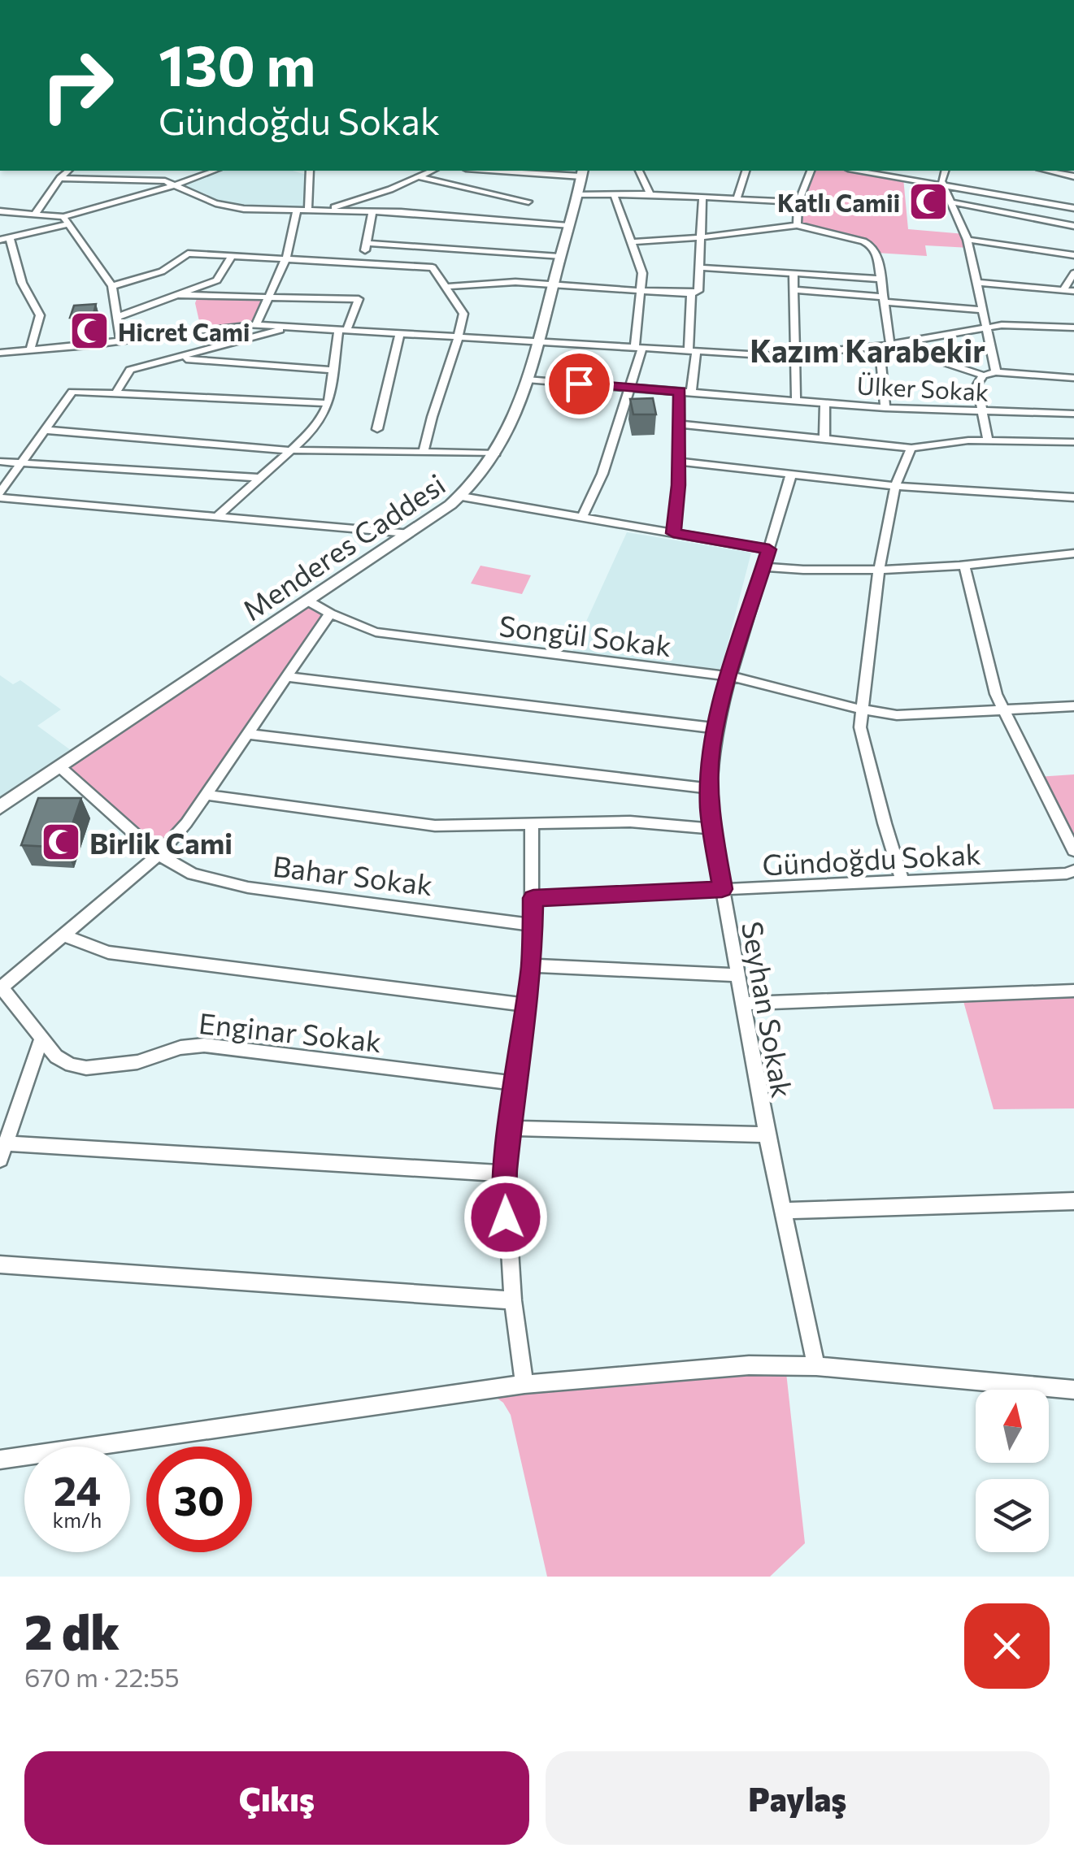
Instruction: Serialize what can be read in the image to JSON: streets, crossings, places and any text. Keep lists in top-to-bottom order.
{
  "streets": {
    "street": [
      "Ülker Sokak",
      "Menderes Caddesi",
      "Songül Sokak",
      "Gündoğdu Sokak",
      "Bahar Sokak",
      "Seyhan Sokak",
      "Enginar Sokak"
    ]
  },
  "crossings": [
    ["Ülker Sokak", "Menderes Caddesi"],
    ["Menderes Caddesi", "Songül Sokak"],
    ["Menderes Caddesi", "Bahar Sokak"],
    ["Songül Sokak", "Seyhan Sokak"],
    ["Gündoğdu Sokak", "Seyhan Sokak"]
  ],
  "districts": ["Kazım Karabekir"],
  "places": {
    "mosque": ["Katlı Camii", "Hicret Cami", "Birlik Cami"]
  },
  "north": "top",
  "page": {
    "turn": ["130 m", "Gündoğdu Sokak"],
    "speed": "24 km/h",
    "limit": "30",
    "heading": ["2 dk", "670 m · 22:55"],
    "buttons": ["Çıkış", "Paylaş"]
  }
}
